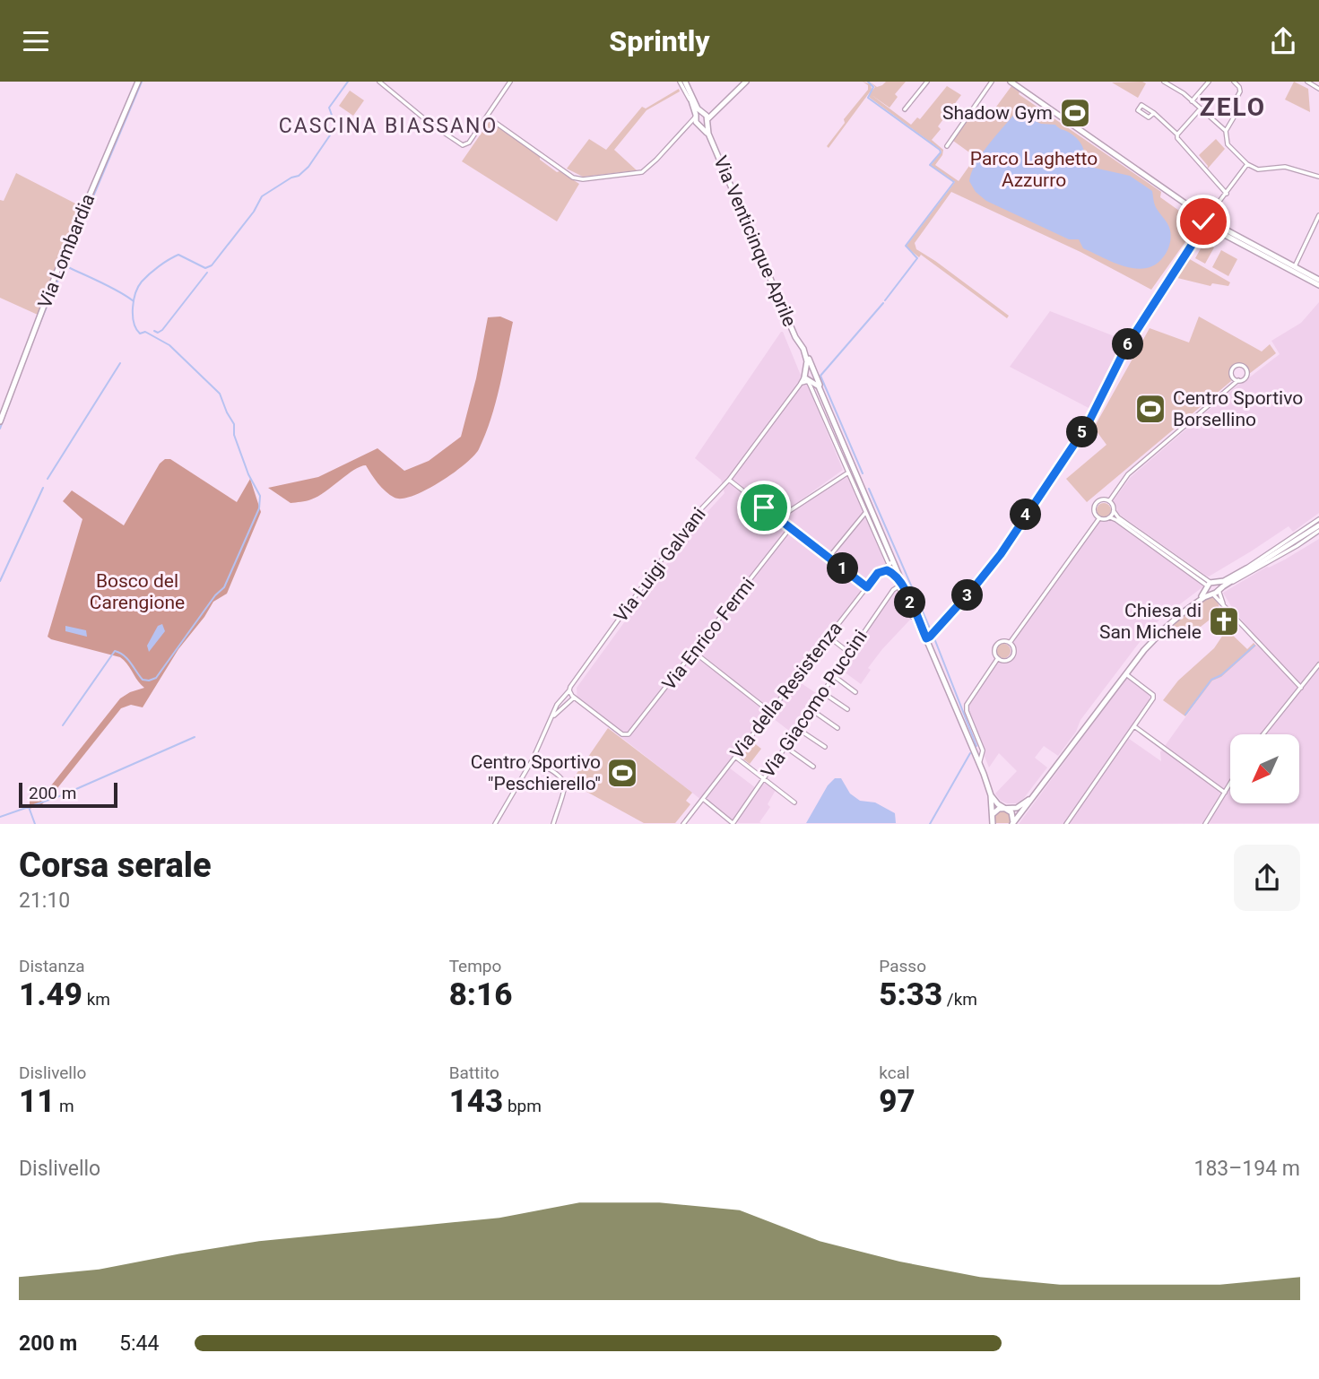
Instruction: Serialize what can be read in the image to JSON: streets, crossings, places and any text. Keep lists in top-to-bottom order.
{
  "streets": {
    "main road": ["Via Venticinque Aprile", "Via Lombardia"],
    "street": [
      "Via Luigi Galvani",
      "Via Enrico Fermi",
      "Via della Resistenza",
      "Via Giacomo Puccini"
    ]
  },
  "crossings": [
    ["Via Venticinque Aprile", "Via Luigi Galvani"],
    ["Via Venticinque Aprile", "Via della Resistenza"],
    ["Via Venticinque Aprile", "Via Giacomo Puccini"],
    ["Via Luigi Galvani", "Via Enrico Fermi"]
  ],
  "districts": ["ZELO", "CASCINA BIASSANO"],
  "parks": ["Parco Laghetto Azzurro", "Bosco del Carengione"],
  "places": {
    "sports": ["Shadow Gym", "Centro Sportivo Borsellino", "Centro Sportivo \"Peschierello\""],
    "church": ["Chiesa di San Michele"]
  },
  "scale_bar": "200 m",
  "north": "bottom left",
  "page": {
    "header": "Sprintly",
    "pins": [
      "6",
      "5",
      "4",
      "1",
      "3",
      "2"
    ],
    "scale": "200 m",
    "heading": ["Corsa serale", "21:10"],
    "stats": [
      ["Distanza", "1.49 km"],
      ["Tempo", "8:16"],
      ["Passo", "5:33 /km"],
      ["Dislivello", "11 m"],
      ["Battito", "143 bpm"],
      ["kcal", "97"]
    ],
    "chart": ["Dislivello", "183–194 m"],
    "list": [
      {
        "name": "200 m",
        "note": "5:44"
      }
    ]
  }
}
